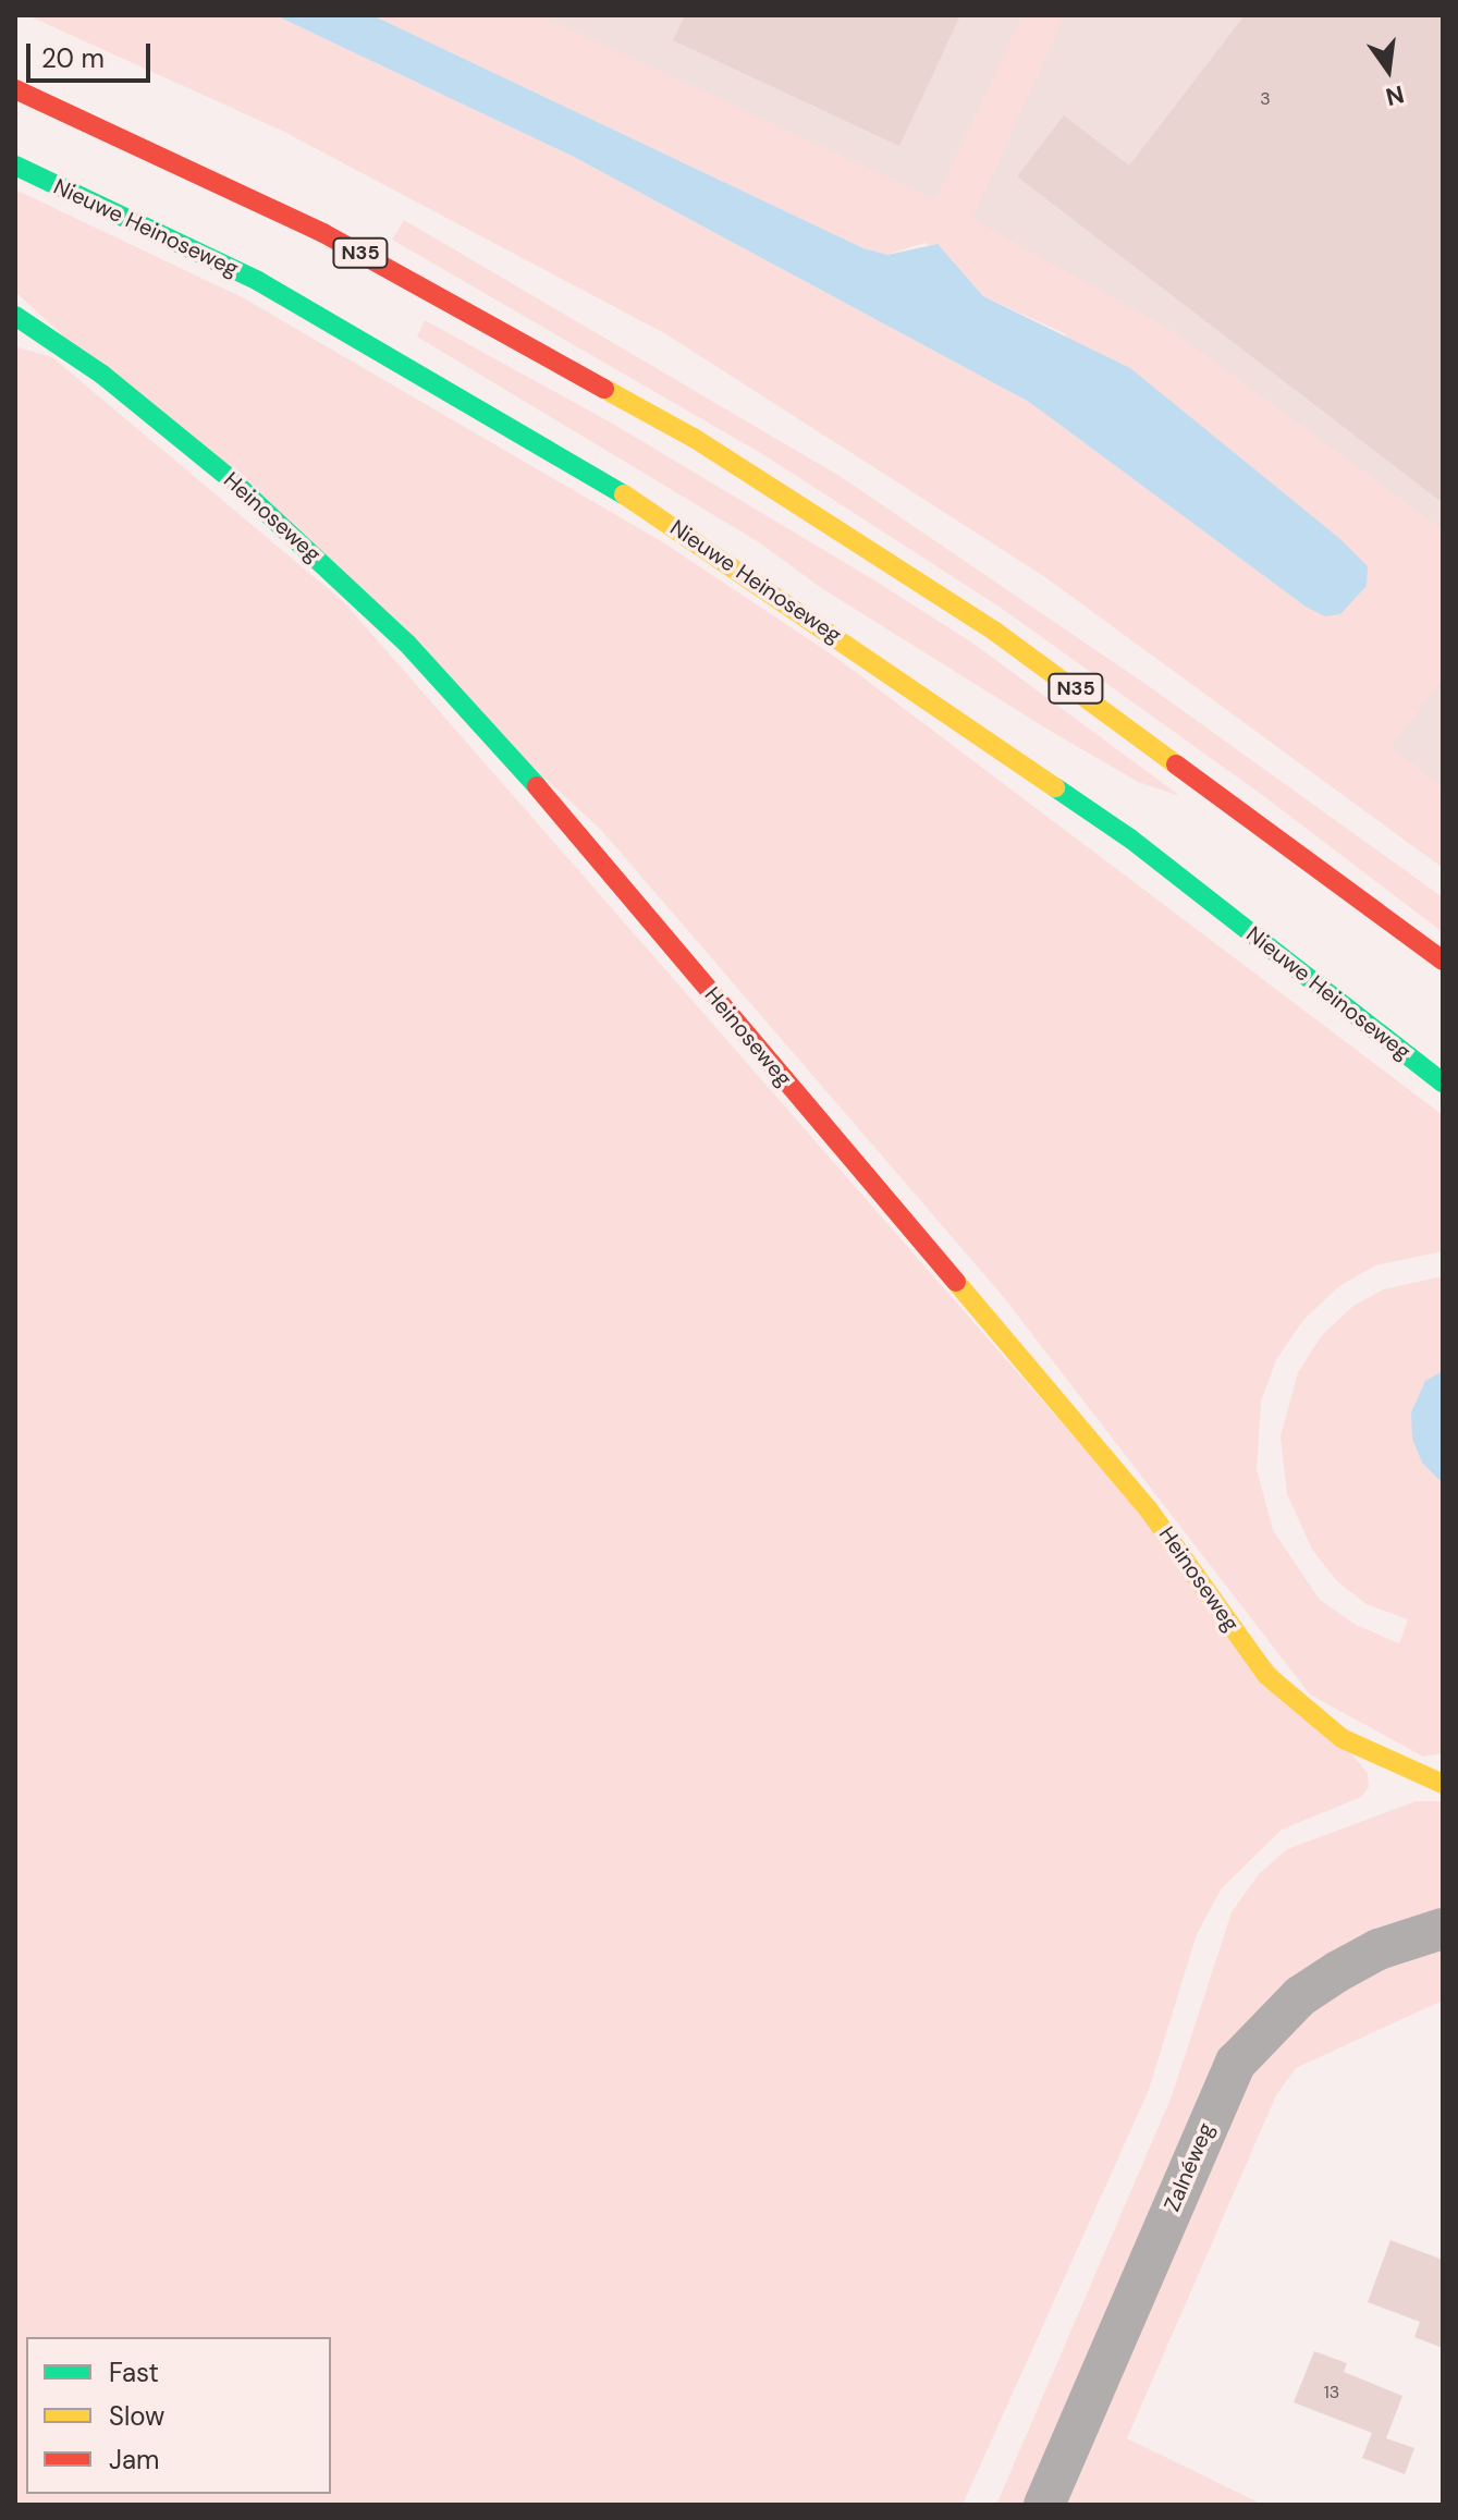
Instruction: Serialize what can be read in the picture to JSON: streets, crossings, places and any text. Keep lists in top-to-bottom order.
{
  "streets": {
    "main road": ["Nieuwe Heinoseweg", "N35", "Heinoseweg"],
    "street": ["Zalnéweg"]
  },
  "house_numbers": ["3", "13"],
  "legend": ["Fast", "Slow", "Jam"],
  "scale_bar": "20 m",
  "north": "bottom"
}
